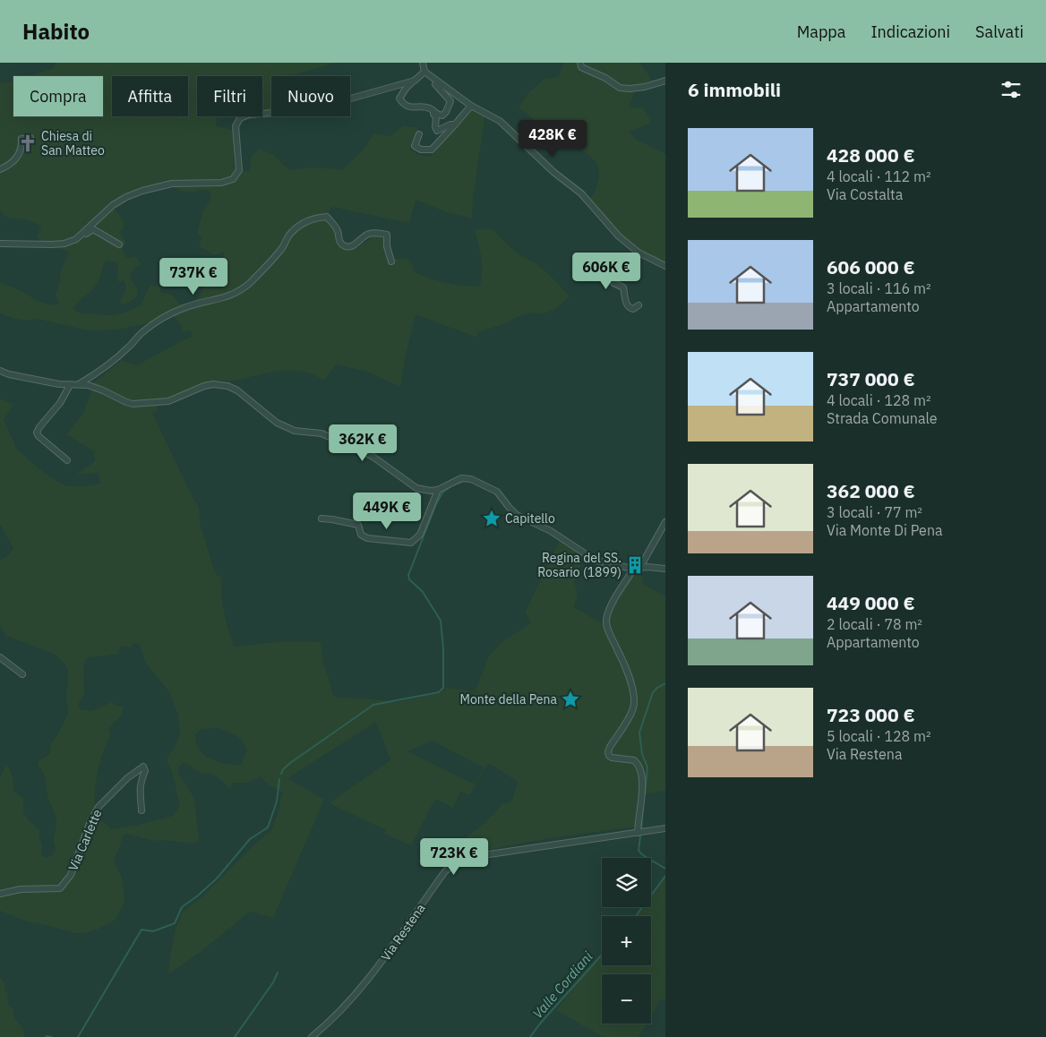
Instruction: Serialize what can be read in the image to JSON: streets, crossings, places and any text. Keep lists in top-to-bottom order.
{
  "streets": {
    "street": ["Via Carlette", "Via Restena"]
  },
  "water": ["Valle Cordiani"],
  "places": {
    "church": ["Chiesa di San Matteo"],
    "place": ["Capitello", "Monte della Pena"],
    "building": ["Regina del SS. Rosario (1899)"]
  },
  "page": {
    "header": "Habito",
    "nav": ["Mappa", "Indicazioni", "Salvati"],
    "heading": "6 immobili",
    "chip": [
      "Compra",
      "Affitta",
      "Filtri",
      "Nuovo"
    ],
    "list": [
      {
        "name": "428 000 €",
        "note": "4 locali · 112 m² · Via Costalta"
      },
      {
        "name": "606 000 €",
        "note": "3 locali · 116 m² · Appartamento"
      },
      {
        "name": "737 000 €",
        "note": "4 locali · 128 m² · Strada Comunale"
      },
      {
        "name": "362 000 €",
        "note": "3 locali · 77 m² · Via Monte Di Pena"
      },
      {
        "name": "449 000 €",
        "note": "2 locali · 78 m² · Appartamento"
      },
      {
        "name": "723 000 €",
        "note": "5 locali · 128 m² · Via Restena"
      }
    ],
    "price": [
      "428K €",
      "606K €",
      "737K €",
      "362K €",
      "449K €",
      "723K €"
    ],
    "map_buttons": ["+", "−"]
  }
}
